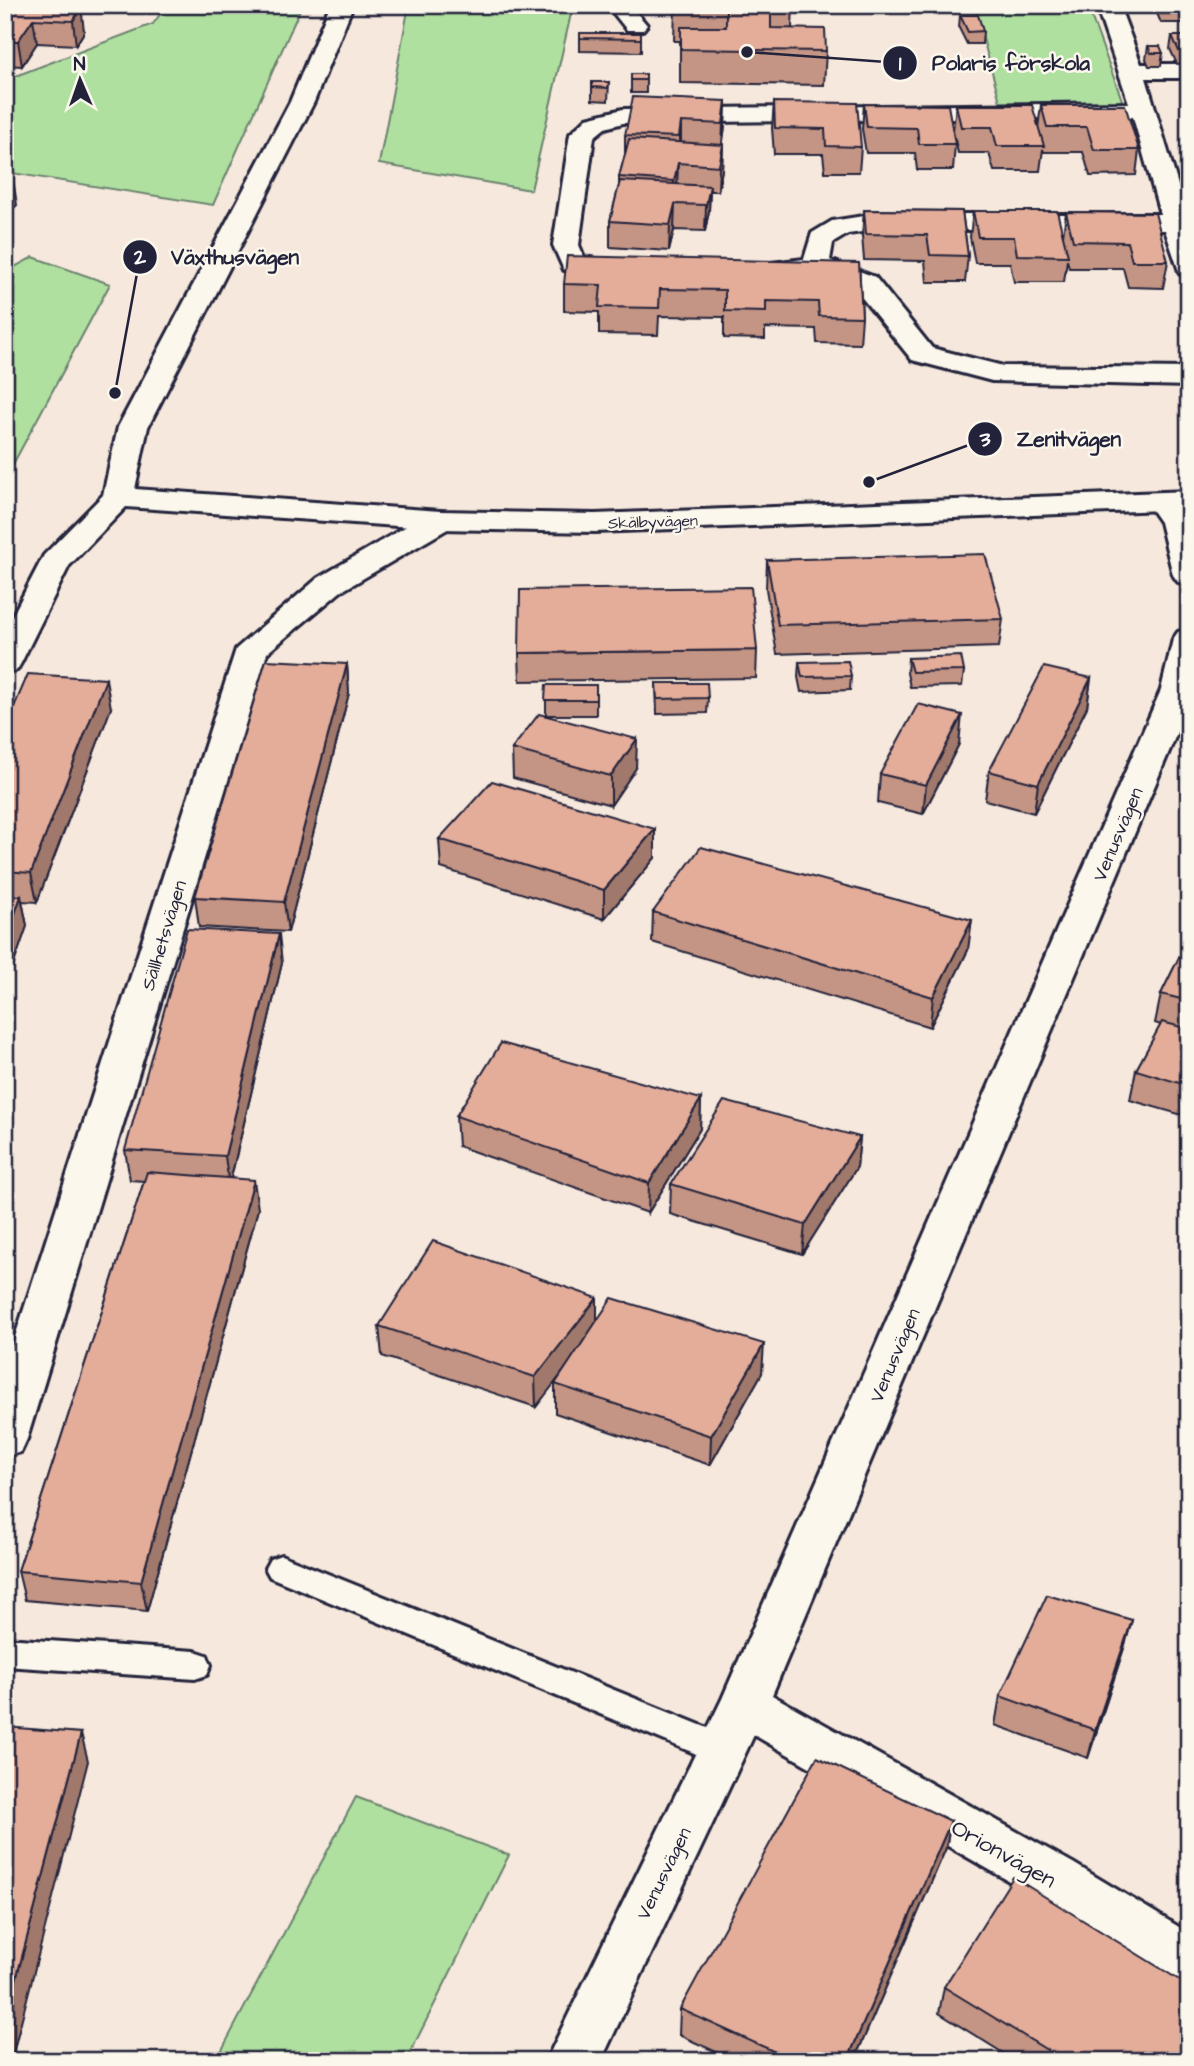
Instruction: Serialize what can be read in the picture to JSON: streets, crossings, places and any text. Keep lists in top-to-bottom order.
{
  "streets": {
    "street": [
      "Skälbyvägen",
      "Venusvägen",
      "Sällhetsvägen",
      "Orionvägen"
    ]
  },
  "crossings": [
    ["Skälbyvägen", "Sällhetsvägen"],
    ["Venusvägen", "Orionvägen"]
  ],
  "places": ["Polaris förskola", "Växthusvägen", "Zenitvägen"],
  "north": "top"
}
